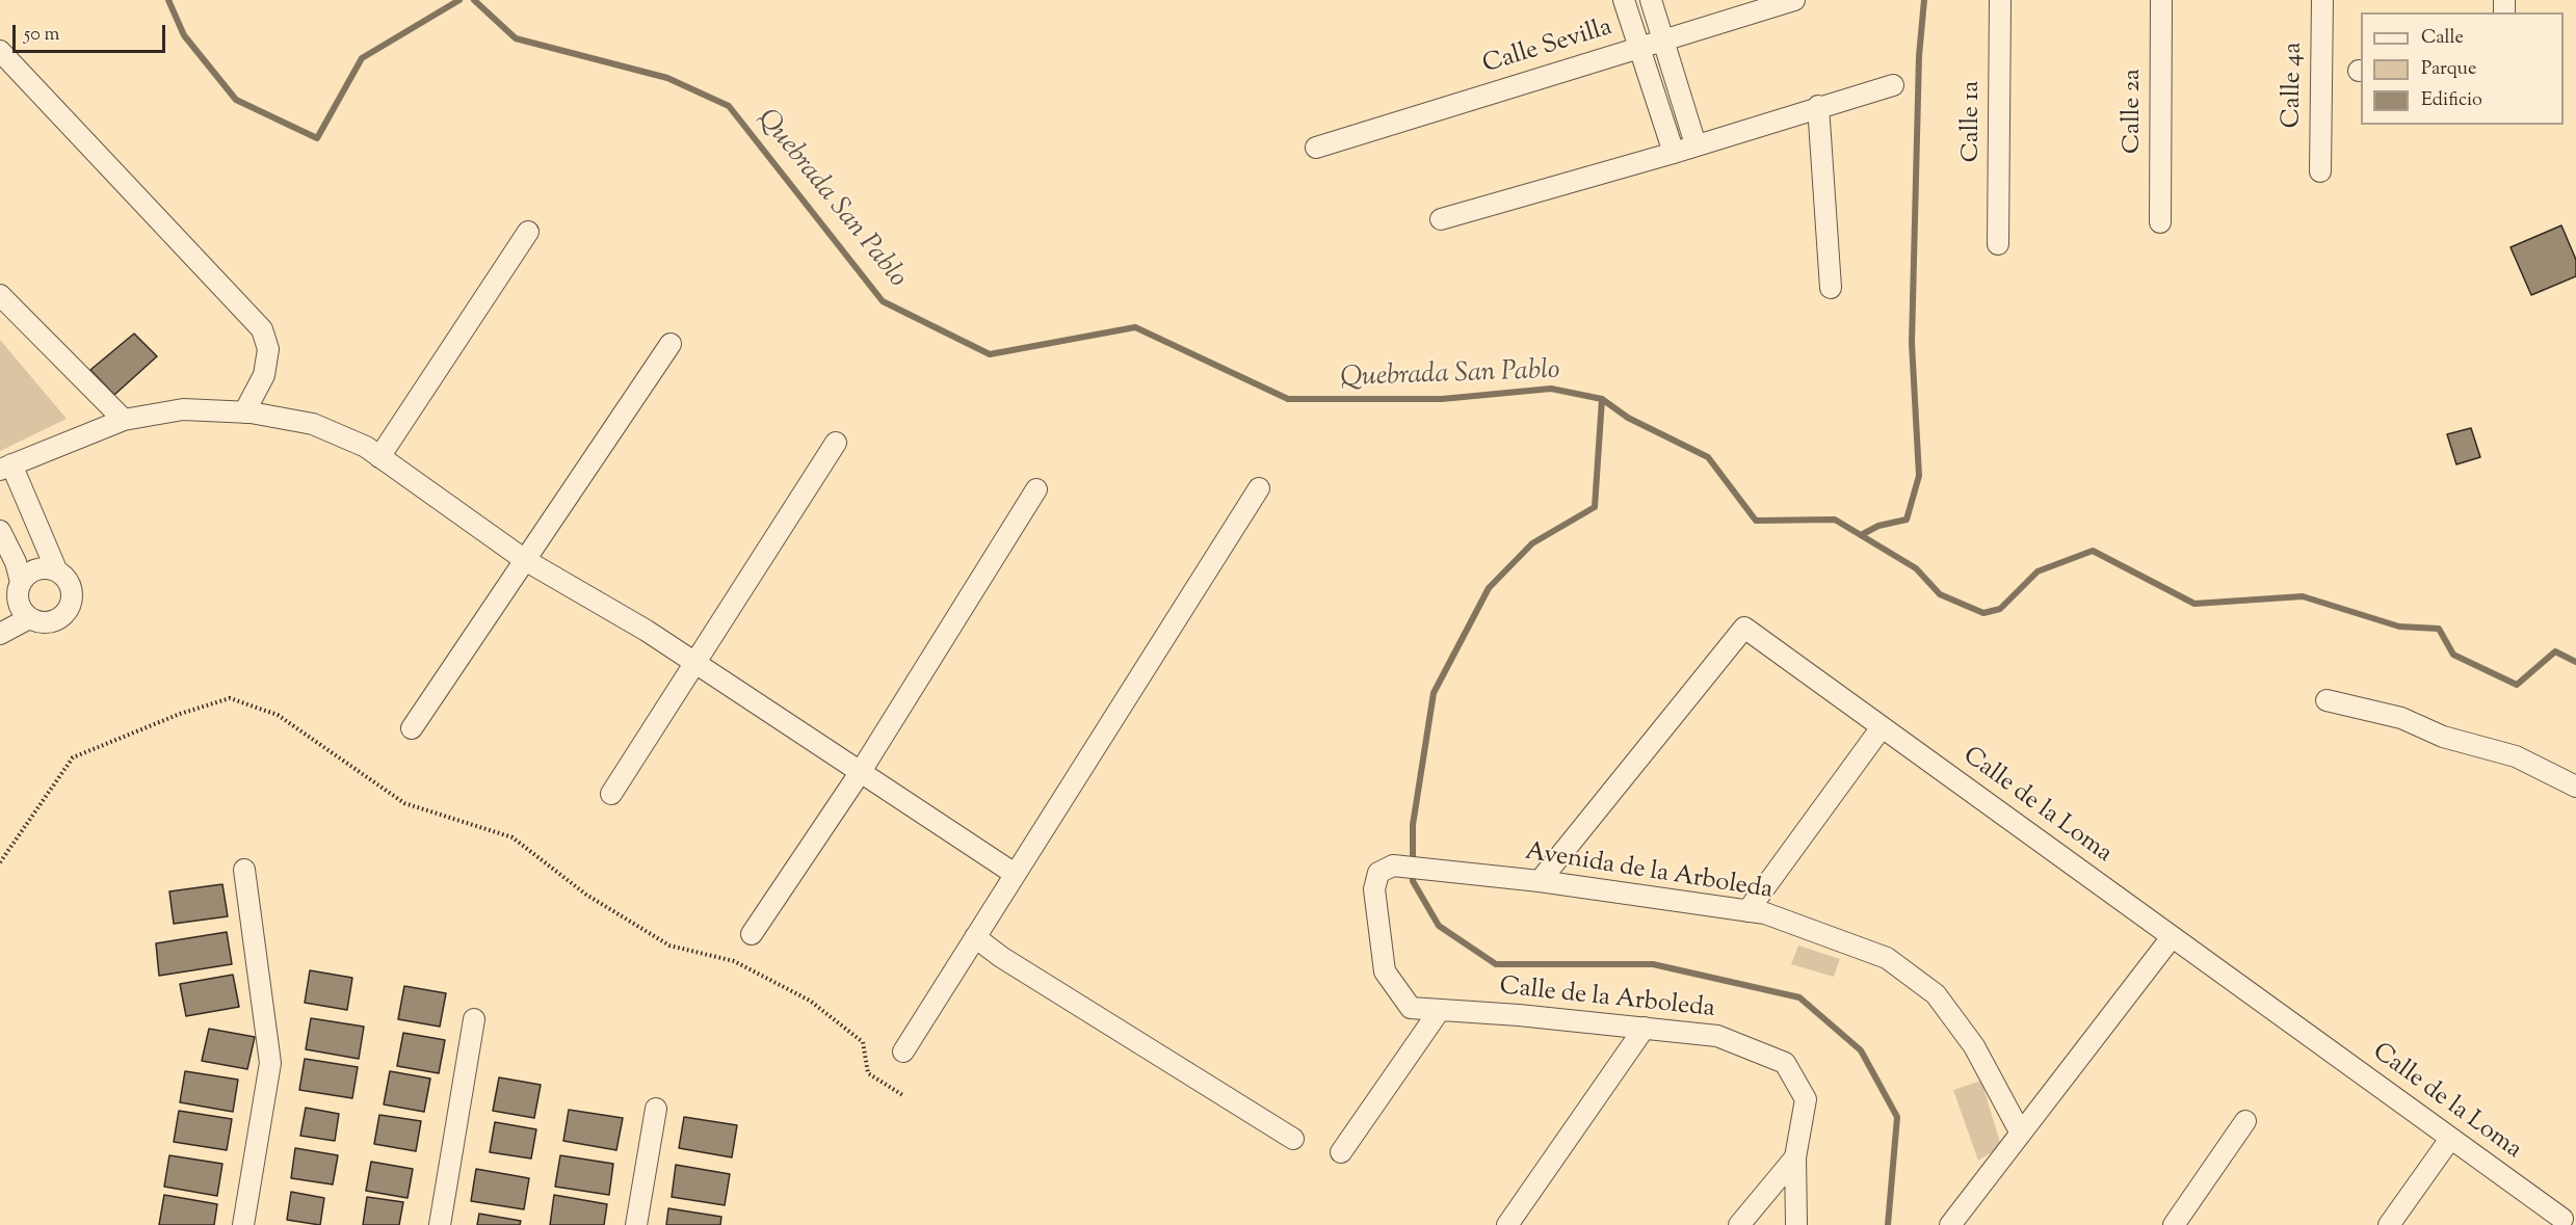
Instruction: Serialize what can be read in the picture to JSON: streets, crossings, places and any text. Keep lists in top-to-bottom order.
{
  "streets": {
    "street": [
      "Calle Sevilla",
      "Calle 4a",
      "Calle 2a",
      "Calle 1a",
      "Calle de la Loma",
      "Avenida de la Arboleda",
      "Calle de la Arboleda"
    ]
  },
  "crossings": [
    ["Calle de la Loma", "Avenida de la Arboleda"],
    ["Avenida de la Arboleda", "Calle de la Arboleda"]
  ],
  "water": ["Quebrada San Pablo"],
  "legend": ["Calle", "Parque", "Edificio"],
  "scale_bar": "50 m"
}
